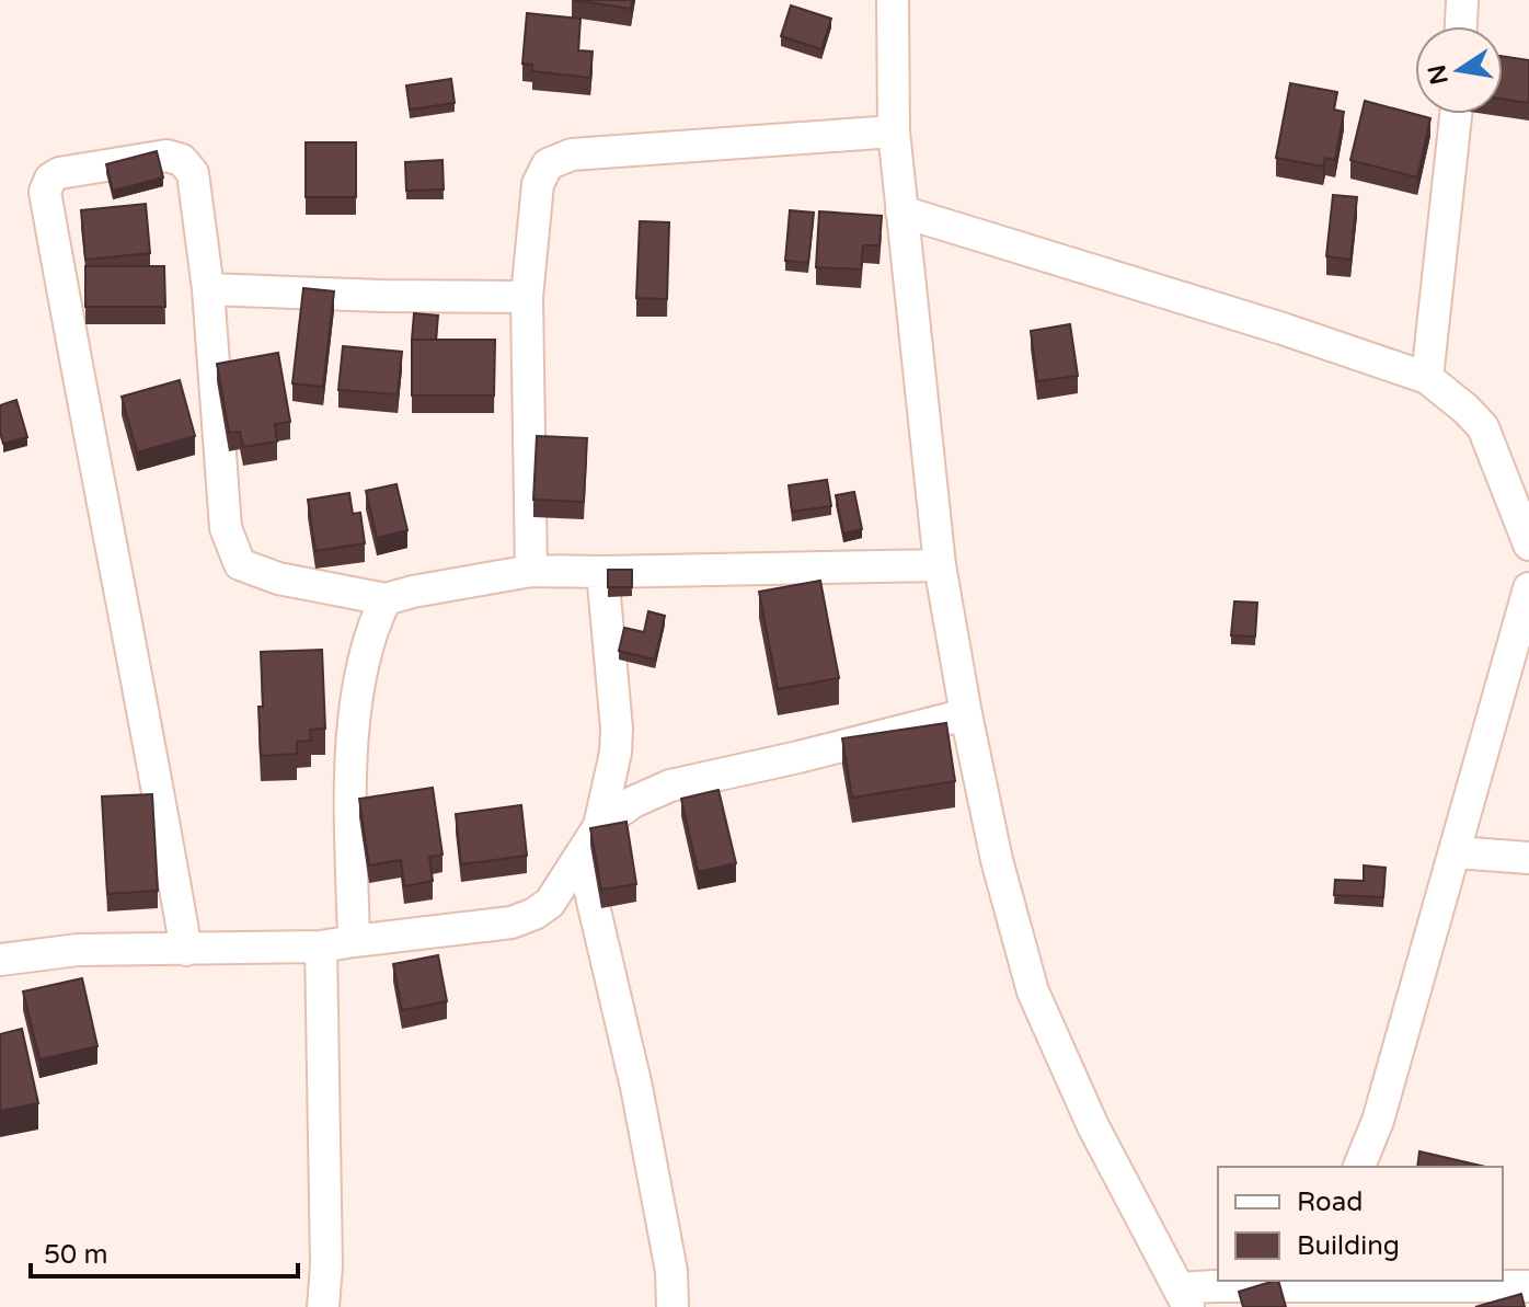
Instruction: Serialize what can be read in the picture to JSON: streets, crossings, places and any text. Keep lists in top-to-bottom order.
{
  "legend": ["Road", "Building"],
  "scale_bar": "50 m",
  "north": "left"
}
